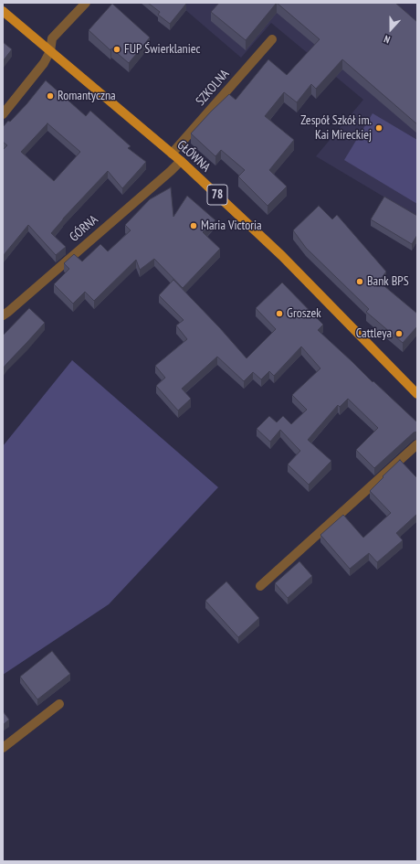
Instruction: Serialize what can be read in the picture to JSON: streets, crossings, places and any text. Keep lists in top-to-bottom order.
{
  "streets": {
    "main road": ["GŁÓWNA", "78"],
    "street": ["SZKOLNA", "GÓRNA"]
  },
  "crossings": [
    ["SZKOLNA", "GŁÓWNA"],
    ["GŁÓWNA", "GÓRNA"]
  ],
  "places": [
    "FUP Świerklaniec",
    "Romantyczna",
    "Zespół Szkół im. Kai Mireckiej",
    "Maria Victoria",
    "Bank BPS",
    "Groszek",
    "Cattleya"
  ],
  "north": "bottom"
}
